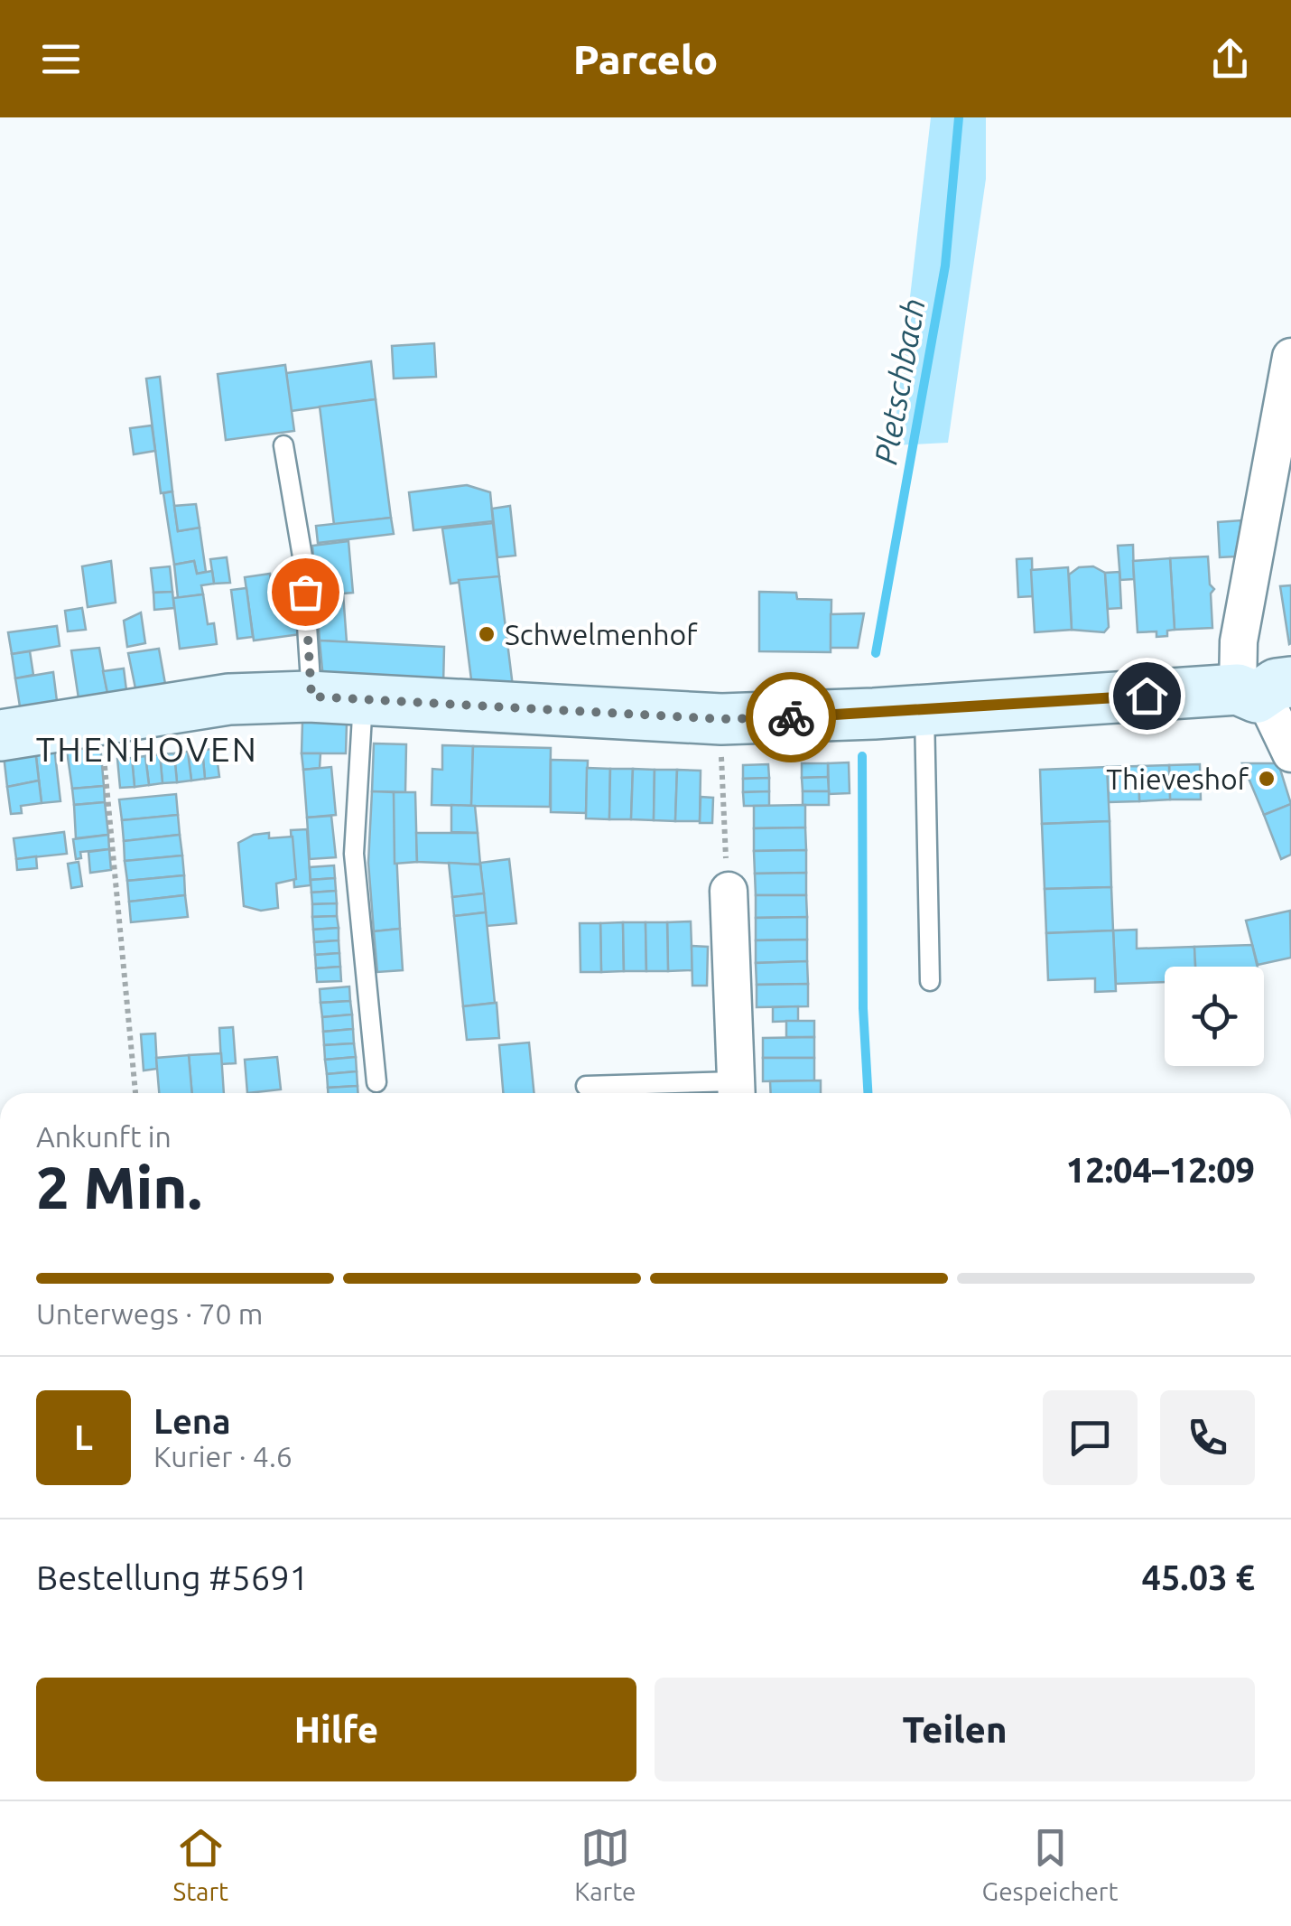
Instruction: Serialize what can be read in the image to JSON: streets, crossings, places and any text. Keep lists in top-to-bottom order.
{
  "districts": ["THENHOVEN"],
  "water": ["Pletschbach"],
  "places": ["Schwelmenhof", "Thieveshof"],
  "page": {
    "header": "Parcelo",
    "heading": ["2 Min.", "Ankunft in", "12:04–12:09"],
    "panel": [
      "Lena",
      "Kurier · 4.6",
      "Bestellung #5691",
      "45.03 €"
    ],
    "bar": "Unterwegs · 70 m",
    "round": "L",
    "buttons": ["Hilfe", "Teilen"],
    "tabs": ["Start", "Karte", "Gespeichert"]
  }
}
